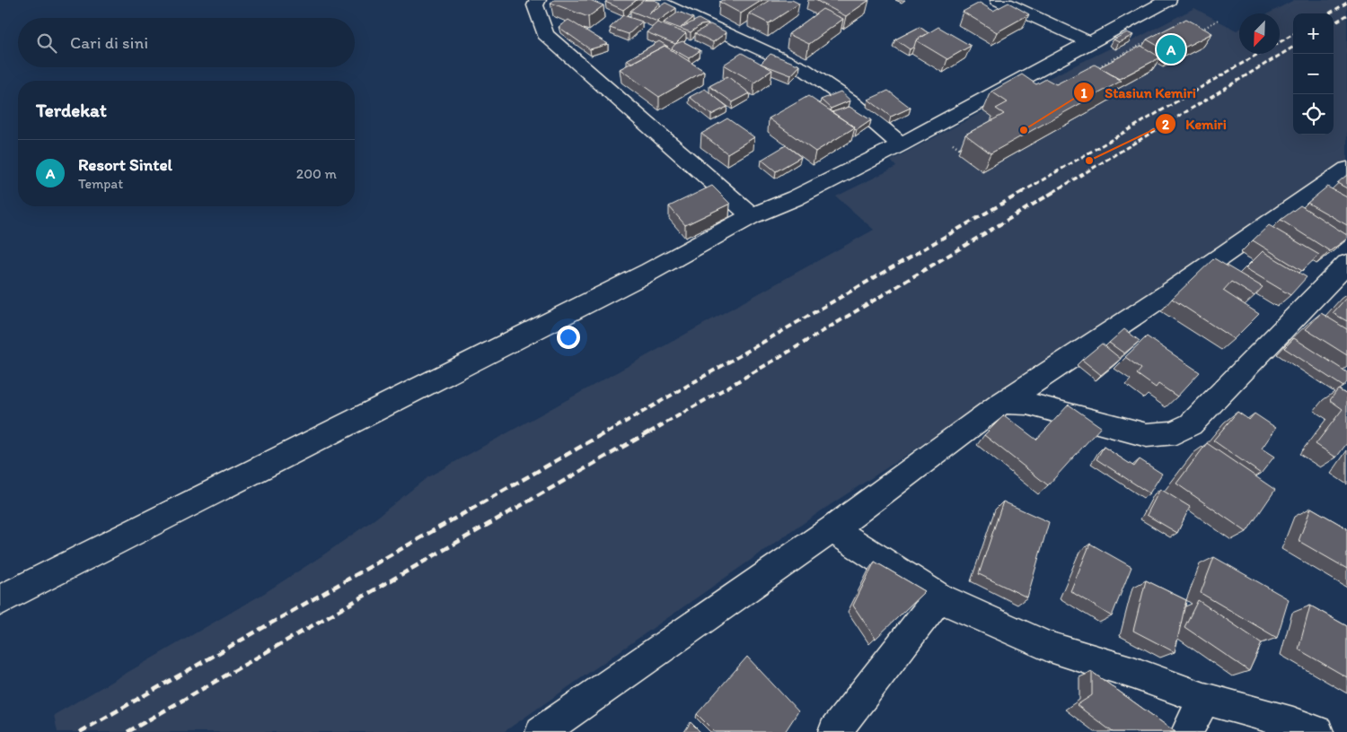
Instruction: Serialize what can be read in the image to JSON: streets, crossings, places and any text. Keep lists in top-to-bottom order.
{
  "places": ["Stasiun Kemiri", "Kemiri"],
  "north": "bottom left",
  "page": {
    "map_buttons": ["+", "−"],
    "search": "Cari di sini",
    "pins": "A",
    "heading": "Terdekat",
    "list": [
      {
        "mark": "A",
        "name": "Resort Sintel",
        "note": "Tempat",
        "value": "200 m"
      }
    ]
  }
}
